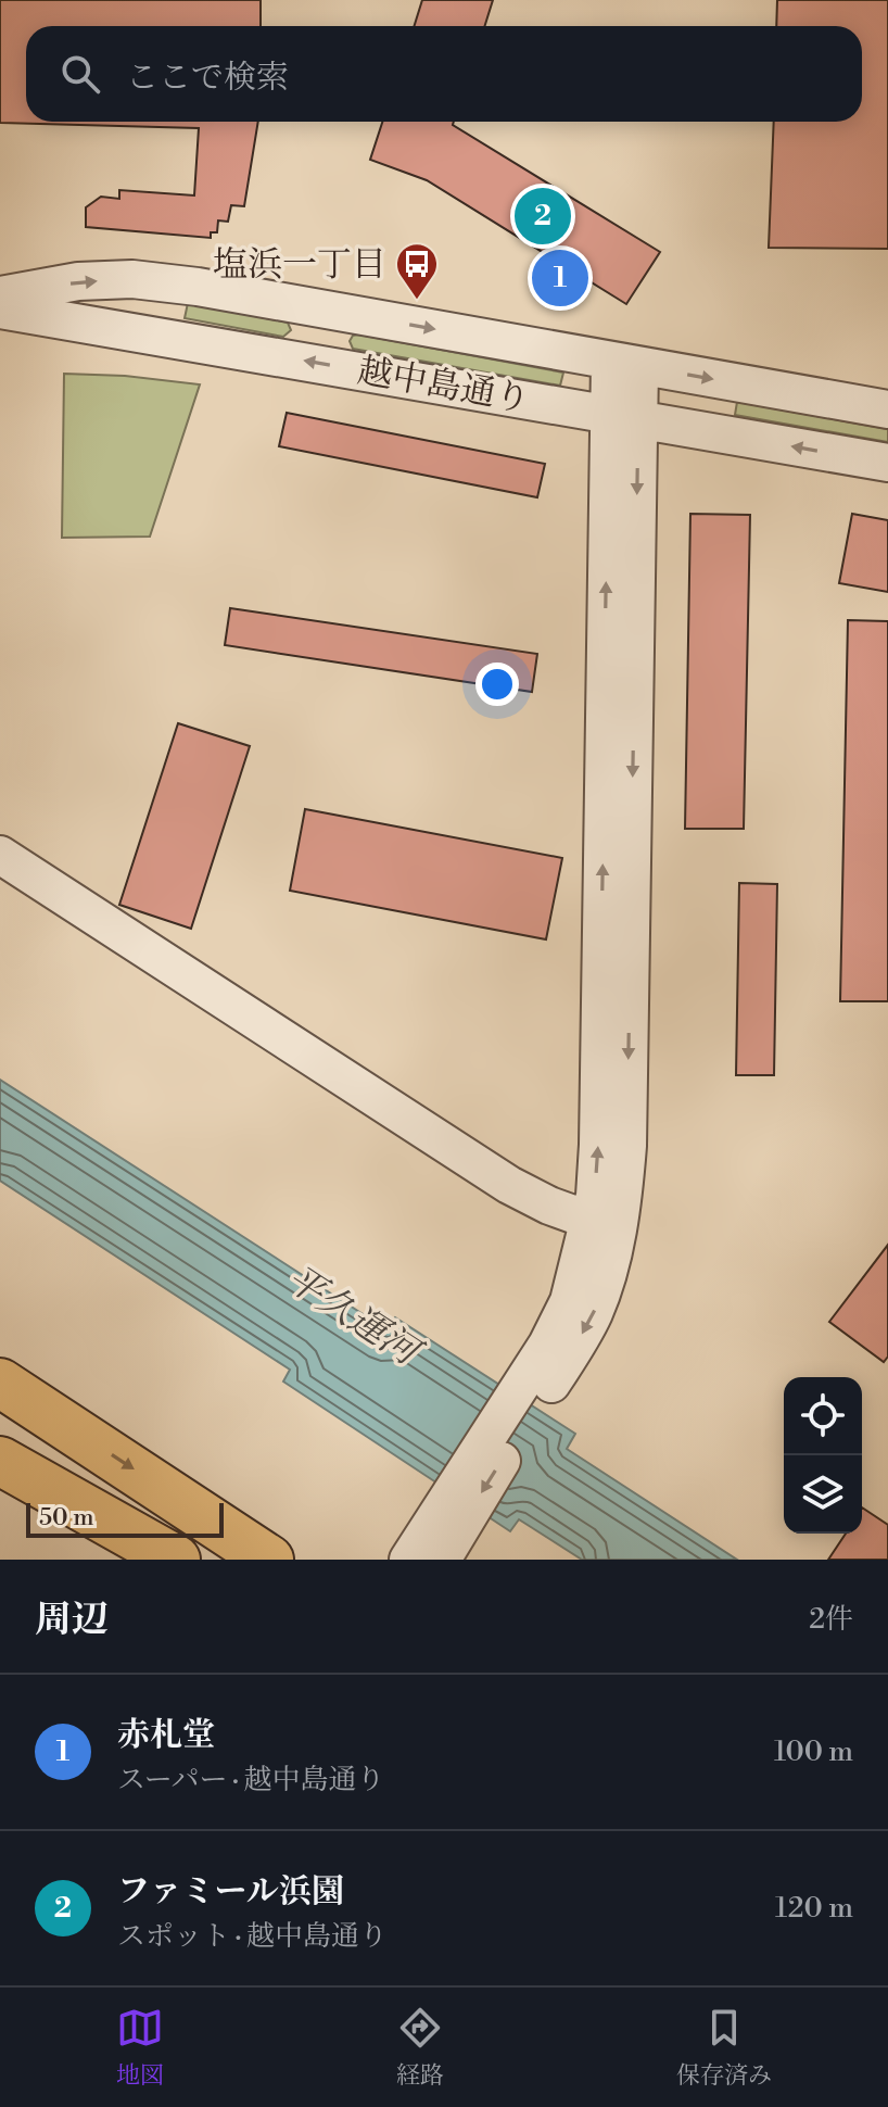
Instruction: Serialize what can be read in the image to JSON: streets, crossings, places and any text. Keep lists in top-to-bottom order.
{
  "streets": {
    "street": ["越中島通り"]
  },
  "water": ["平久運河"],
  "places": {
    "bus stop": ["塩浜一丁目"]
  },
  "scale_bar": "50 m",
  "page": {
    "search": "ここで検索",
    "pins": ["2", "1"],
    "scale": "50 m",
    "heading": ["周辺", "2件"],
    "list": [
      {
        "mark": "1",
        "name": "赤札堂",
        "note": "スーパー · 越中島通り",
        "value": "100 m"
      },
      {
        "mark": "2",
        "name": "ファミール浜園",
        "note": "スポット · 越中島通り",
        "value": "120 m"
      }
    ],
    "nav": ["地図", "経路", "保存済み"]
  }
}
